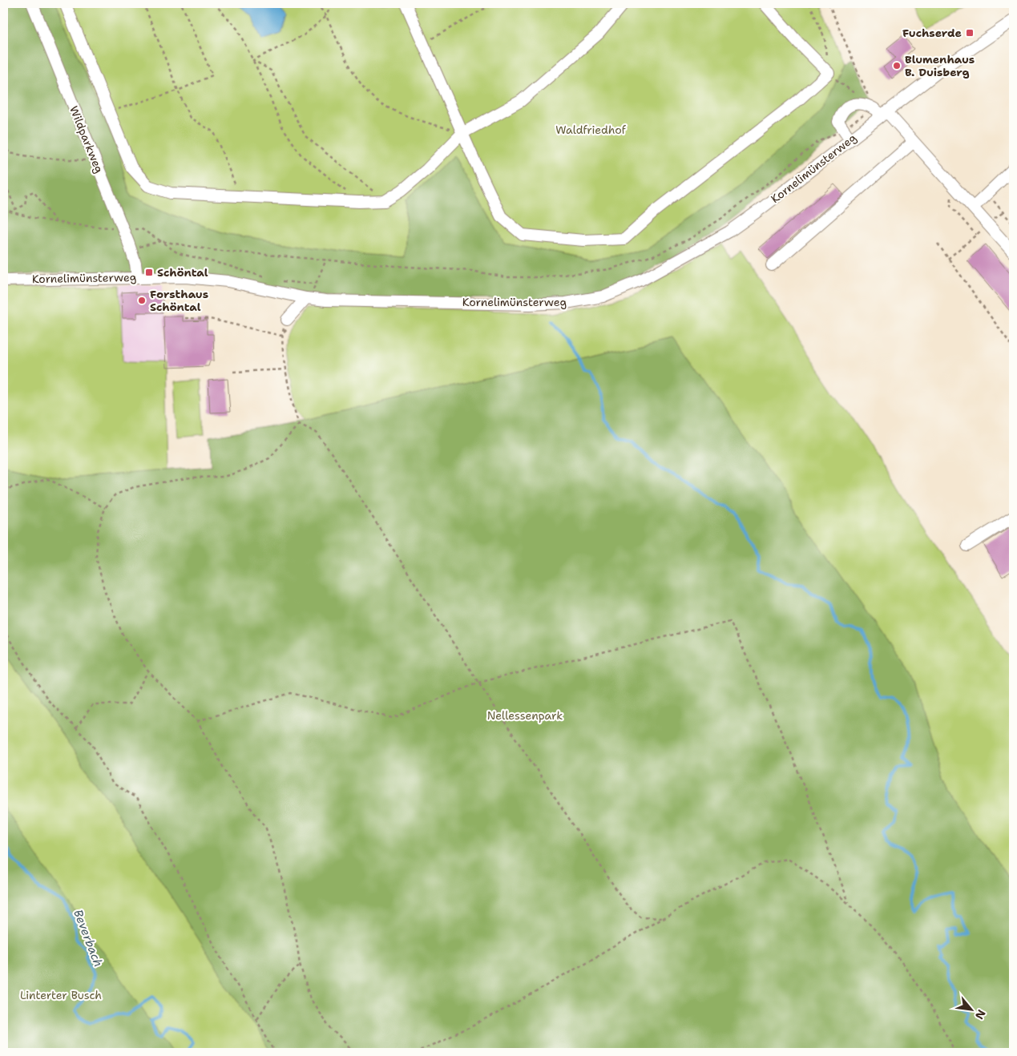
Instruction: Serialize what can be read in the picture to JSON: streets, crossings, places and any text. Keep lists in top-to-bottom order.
{
  "streets": {
    "street": ["Wildparkweg", "Kornelimünsterweg"]
  },
  "crossings": [
    ["Wildparkweg", "Kornelimünsterweg"]
  ],
  "water": ["Beverbach"],
  "parks": ["Waldfriedhof", "Nellessenpark", "Linterter Busch"],
  "places": {
    "transit": ["Fuchserde", "Schöntal"],
    "other": ["Blumenhaus B. Duisberg", "Forsthaus Schöntal"]
  },
  "north": "bottom right"
}
